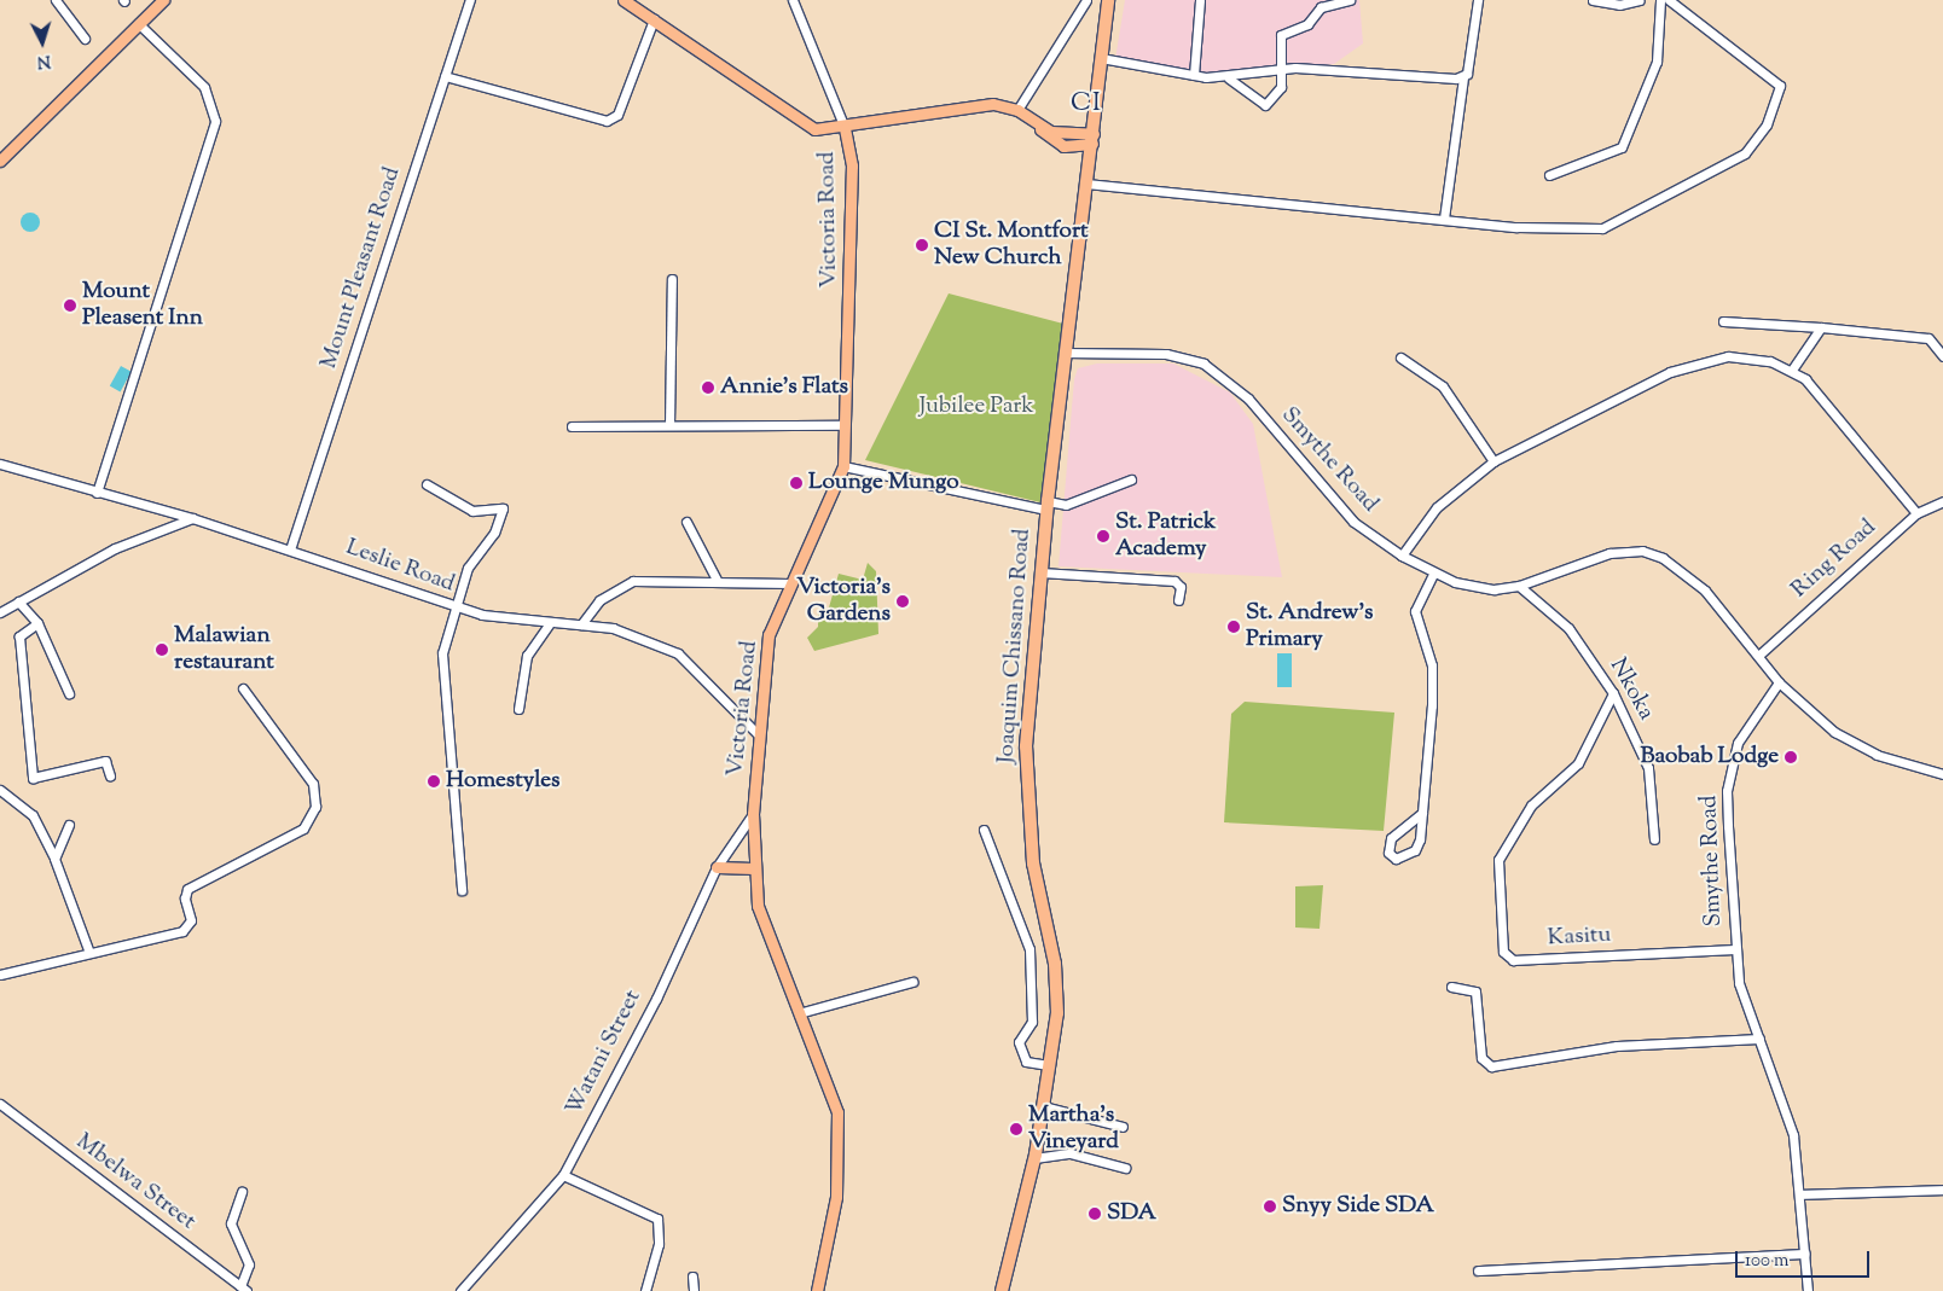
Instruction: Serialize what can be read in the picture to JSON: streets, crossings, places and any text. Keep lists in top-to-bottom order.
{
  "streets": {
    "highway": ["Joaquim Chissano Road"],
    "main road": ["Victoria Road"],
    "street": [
      "Mount Pleasant Road",
      "Smythe Road",
      "Ring Road",
      "Leslie Road",
      "Nkoka",
      "Kasitu",
      "Watani Street",
      "Mbelwa Street"
    ]
  },
  "crossings": [
    ["Victoria Road", "Leslie Road"],
    ["Victoria Road", "Watani Street"],
    ["Mount Pleasant Road", "Leslie Road"],
    ["Smythe Road", "Ring Road"],
    ["Smythe Road", "Joaquim Chissano Road"],
    ["Smythe Road", "Nkoka"],
    ["Smythe Road", "Kasitu"],
    ["Nkoka", "Kasitu"]
  ],
  "districts": ["CI"],
  "parks": ["Jubilee Park"],
  "places": [
    "CI St. Montfort New Church",
    "Mount Pleasent Inn",
    "Annie’s Flats",
    "Lounge Mungo",
    "St. Patrick Academy",
    "Victoria's Gardens",
    "St. Andrew's Primary",
    "Malawian restaurant",
    "Baobab Lodge",
    "Homestyles",
    "Martha's Vineyard",
    "Snyy Side SDA",
    "SDA"
  ],
  "scale_bar": "100 m",
  "north": "bottom"
}
